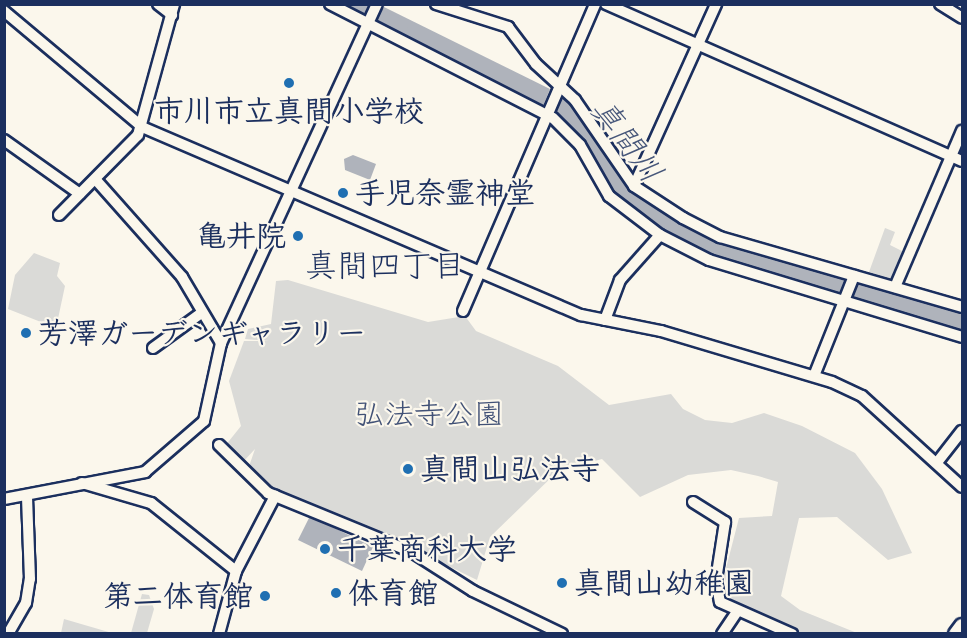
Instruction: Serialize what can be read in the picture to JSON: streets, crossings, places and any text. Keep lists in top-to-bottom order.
{
  "districts": ["真間四丁目"],
  "water": ["真間川"],
  "parks": ["弘法寺公園"],
  "places": [
    "市川市立真間小学校",
    "手児奈霊神堂",
    "亀井院",
    "芳澤ガーデンギャラリー",
    "真間山弘法寺",
    "千葉商科大学",
    "真間山幼稚園",
    "体育館",
    "第二体育館"
  ]
}
